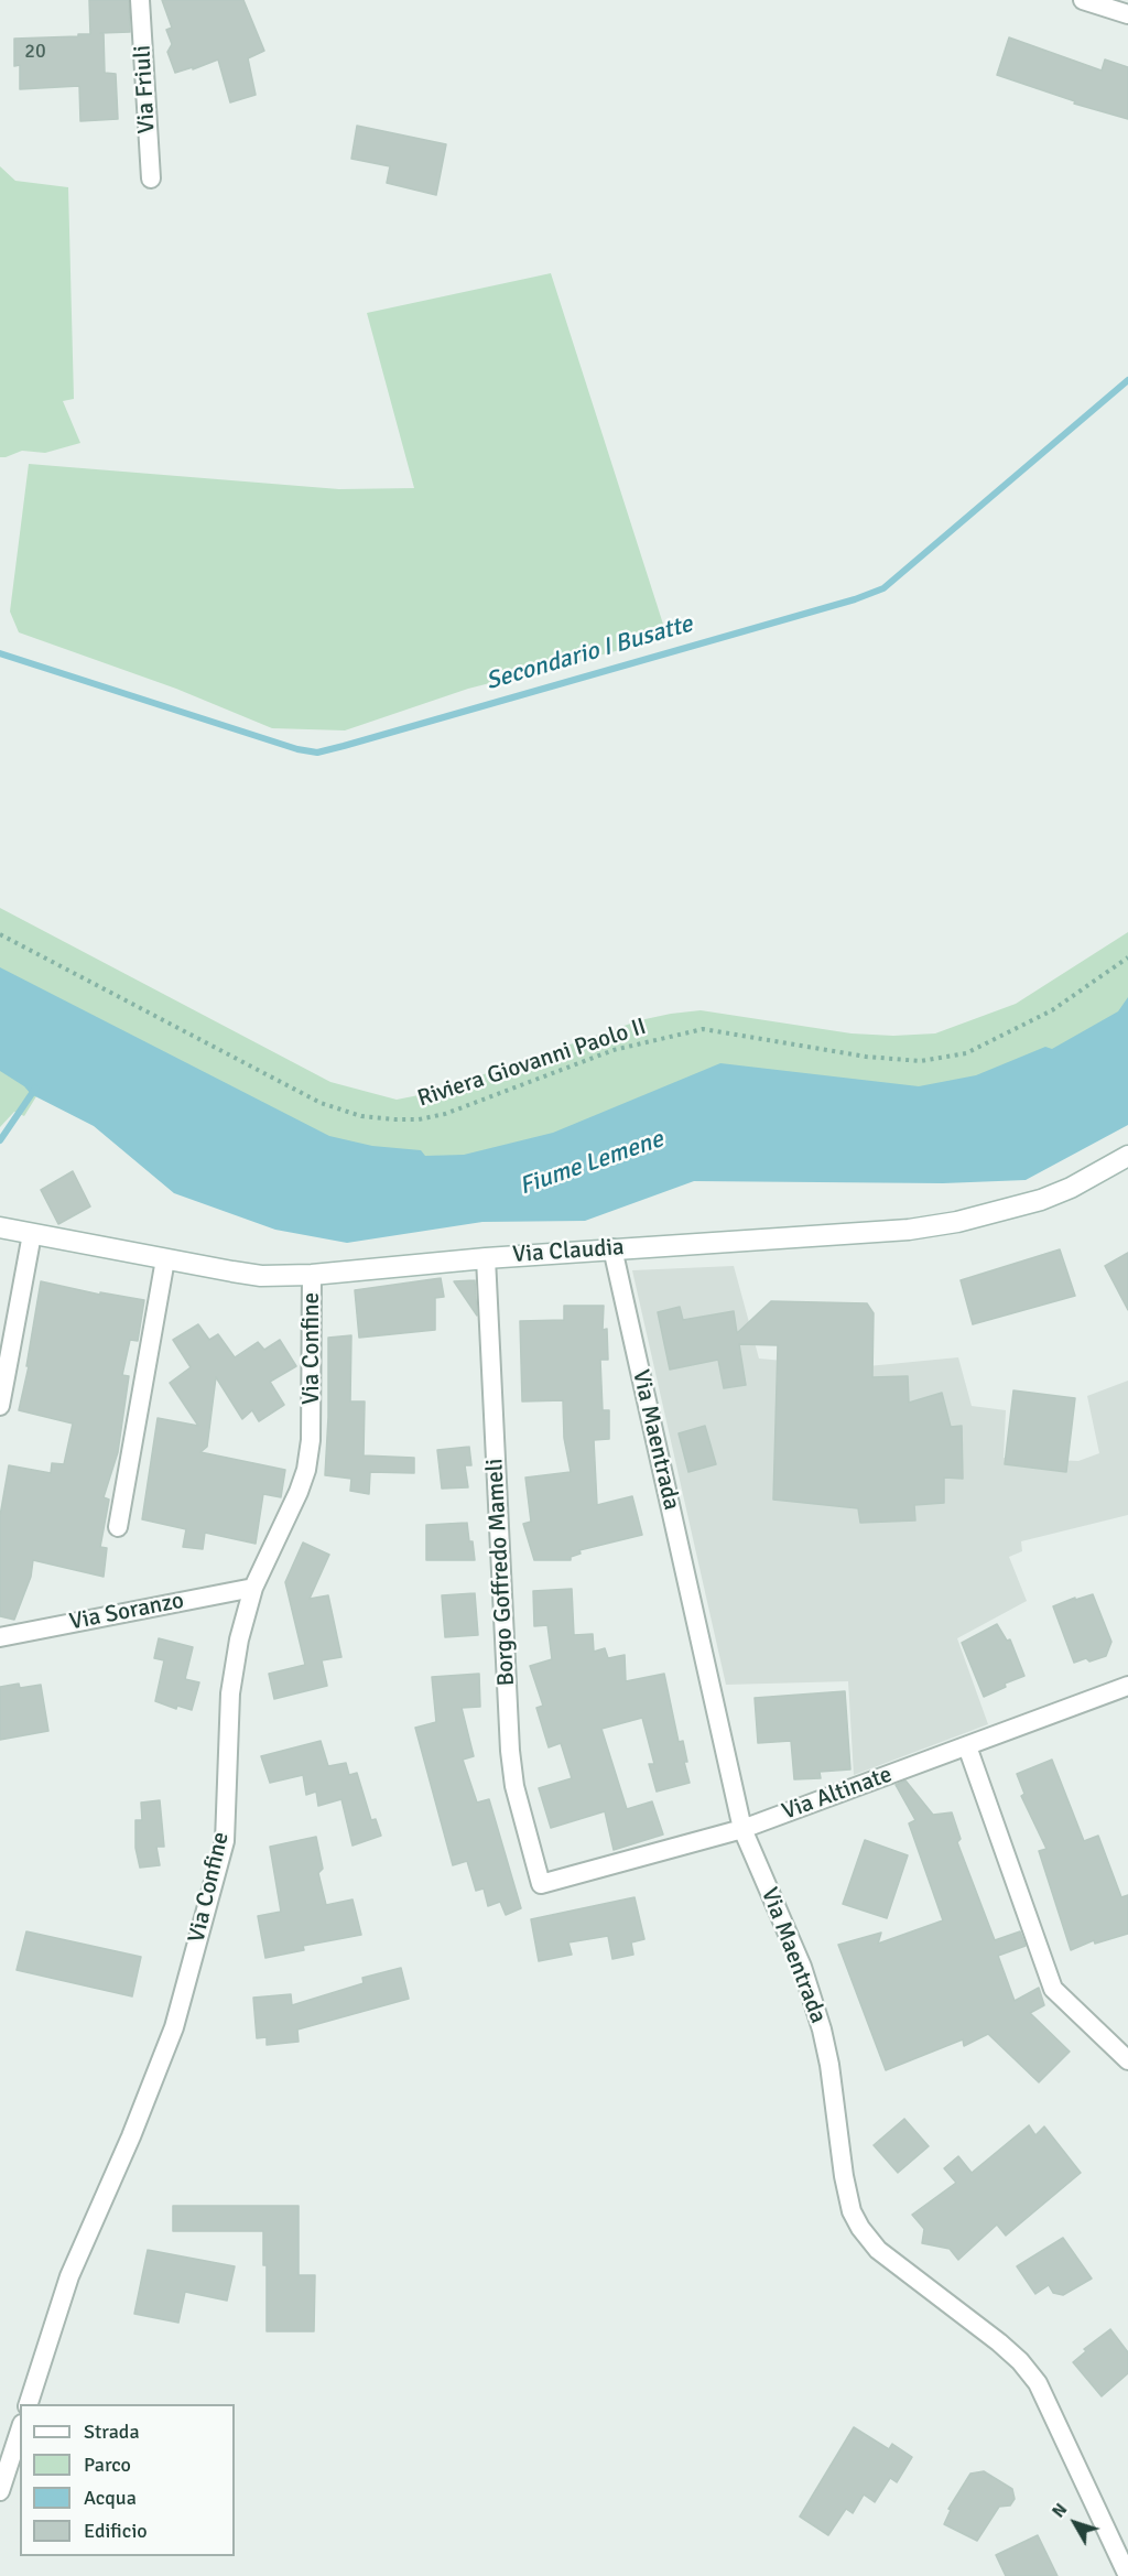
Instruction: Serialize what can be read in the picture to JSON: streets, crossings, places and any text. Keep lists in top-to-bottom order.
{
  "streets": {
    "street": [
      "Via Friuli",
      "Via Claudia",
      "Via Confine",
      "Via Maentrada",
      "Borgo Goffredo Mameli",
      "Via Soranzo",
      "Via Altinate"
    ],
    "path": ["Riviera Giovanni Paolo II"]
  },
  "crossings": [
    ["Via Claudia", "Via Confine"],
    ["Via Claudia", "Via Maentrada"],
    ["Via Claudia", "Borgo Goffredo Mameli"],
    ["Via Confine", "Via Soranzo"],
    ["Via Maentrada", "Via Altinate"],
    ["Borgo Goffredo Mameli", "Via Altinate"]
  ],
  "water": ["Secondario I Busatte", "Fiume Lemene"],
  "house_numbers": ["20"],
  "legend": [
    "Strada",
    "Parco",
    "Acqua",
    "Edificio"
  ],
  "north": "top left"
}
